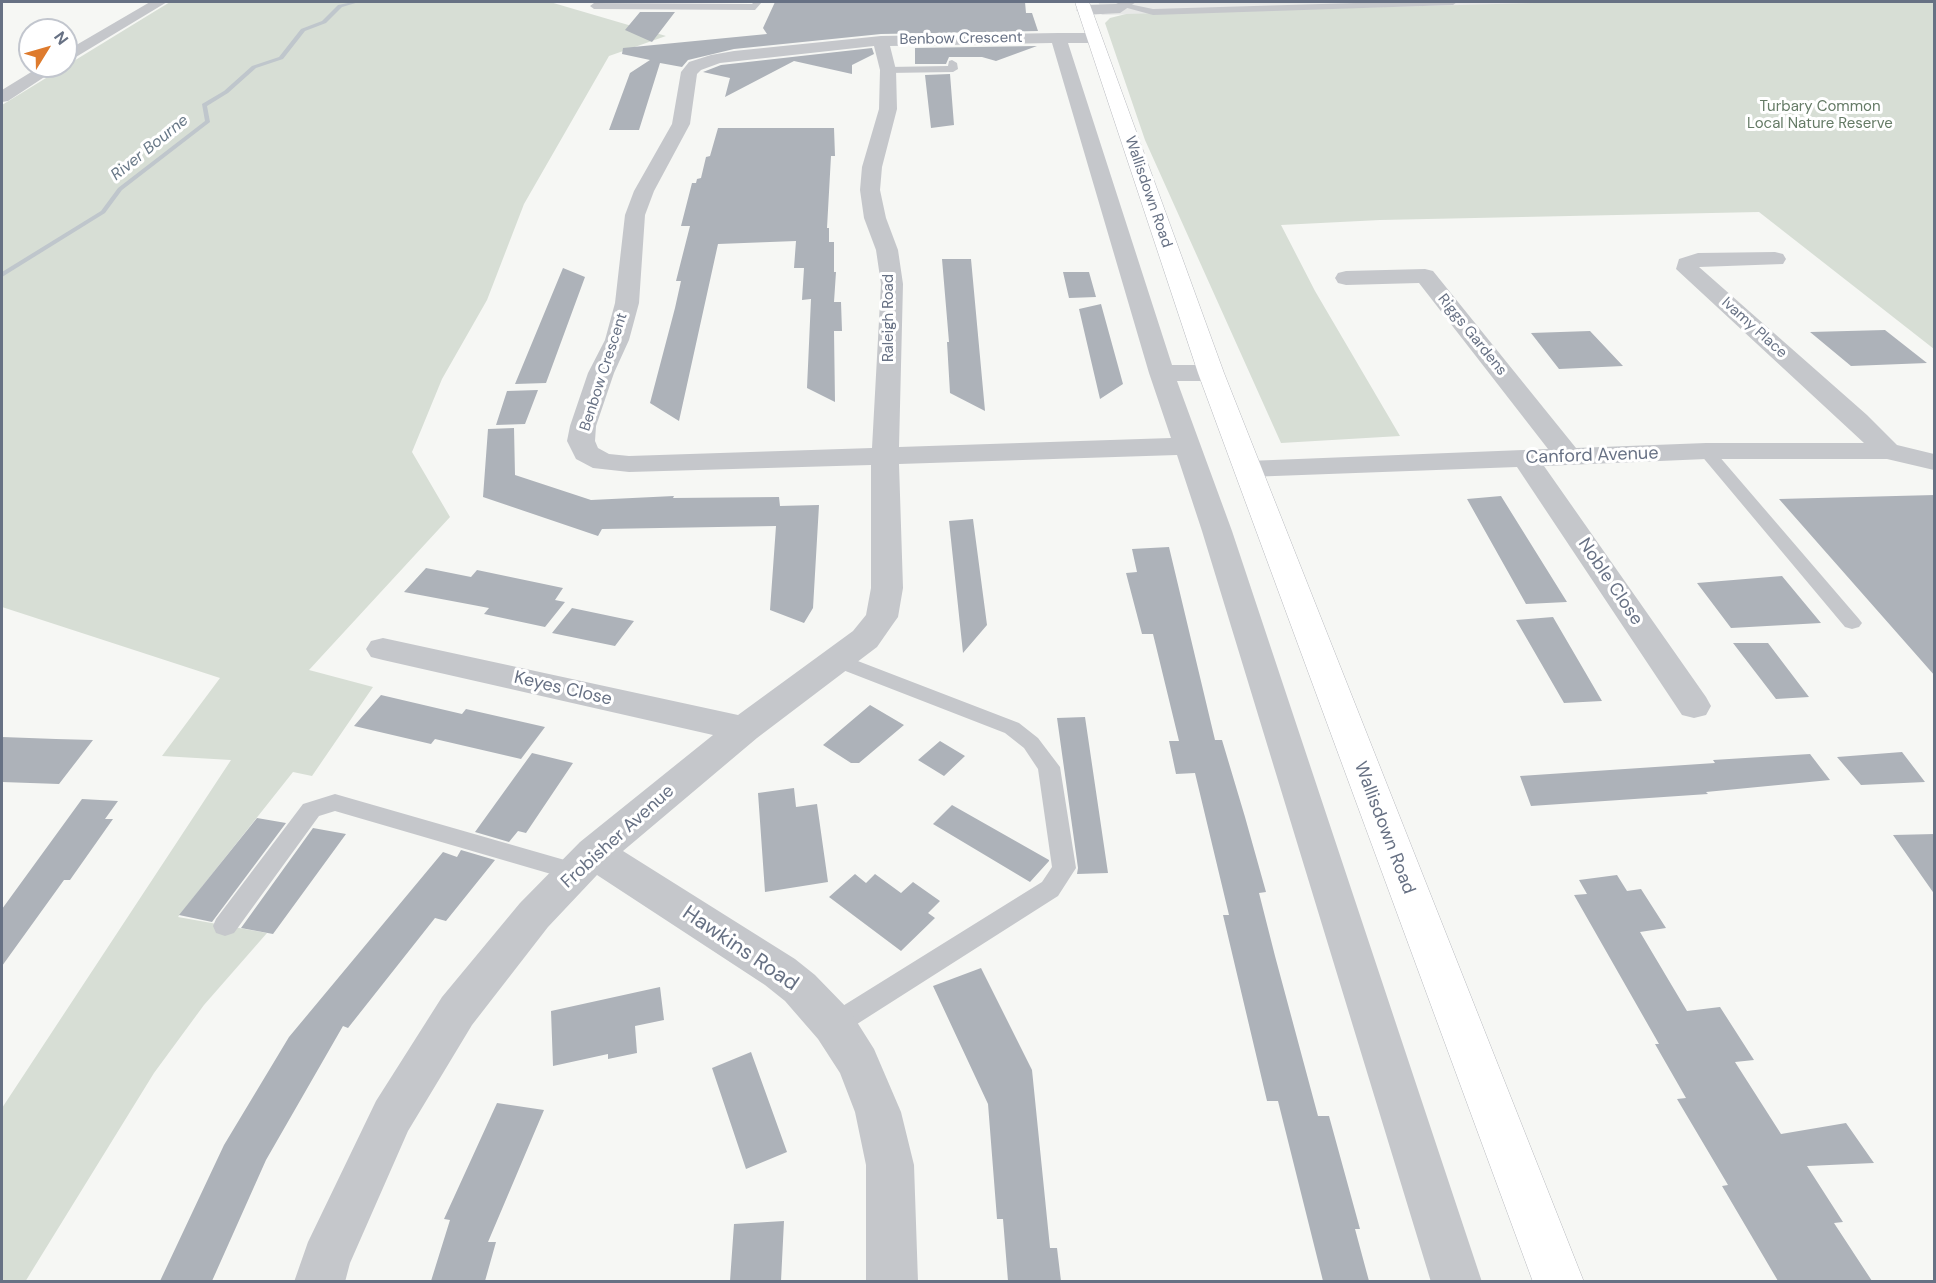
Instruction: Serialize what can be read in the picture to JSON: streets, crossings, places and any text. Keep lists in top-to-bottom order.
{
  "streets": {
    "main road": ["Wallisdown Road"],
    "street": [
      "Benbow Crescent",
      "Raleigh Road",
      "Ivamy Place",
      "Riggs Gardens",
      "Canford Avenue",
      "Noble Close",
      "Keyes Close",
      "Frobisher Avenue",
      "Hawkins Road"
    ]
  },
  "crossings": [
    ["Benbow Crescent", "Wallisdown Road"],
    ["Benbow Crescent", "Raleigh Road"],
    ["Benbow Crescent", "Frobisher Avenue"],
    ["Wallisdown Road", "Canford Avenue"],
    ["Raleigh Road", "Frobisher Avenue"],
    ["Ivamy Place", "Canford Avenue"],
    ["Riggs Gardens", "Canford Avenue"],
    ["Canford Avenue", "Noble Close"],
    ["Keyes Close", "Frobisher Avenue"],
    ["Frobisher Avenue", "Hawkins Road"]
  ],
  "water": ["River Bourne"],
  "parks": ["Turbary Common Local Nature Reserve"],
  "north": "top right"
}
